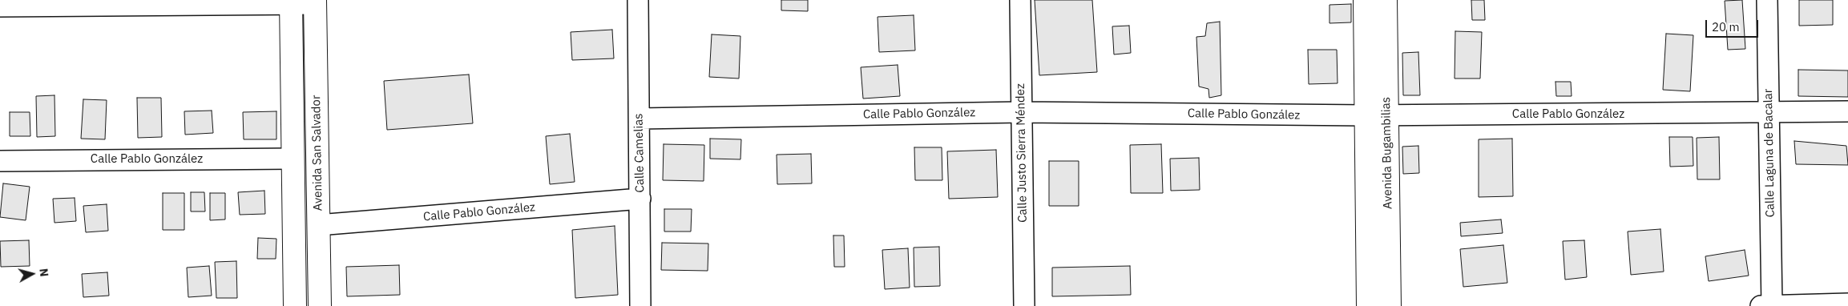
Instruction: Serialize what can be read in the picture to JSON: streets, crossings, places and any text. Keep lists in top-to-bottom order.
{
  "streets": {
    "main road": ["Avenida San Salvador", "Avenida Bugambilias"],
    "street": [
      "Calle Pablo González",
      "Calle Camelias",
      "Calle Justo Sierra Méndez",
      "Calle Laguna de Bacalar"
    ]
  },
  "crossings": [
    ["Calle Pablo González", "Avenida San Salvador"],
    ["Calle Pablo González", "Calle Camelias"],
    ["Calle Pablo González", "Calle Justo Sierra Méndez"],
    ["Calle Pablo González", "Avenida Bugambilias"],
    ["Calle Pablo González", "Calle Laguna de Bacalar"]
  ],
  "scale_bar": "20 m",
  "north": "right"
}
